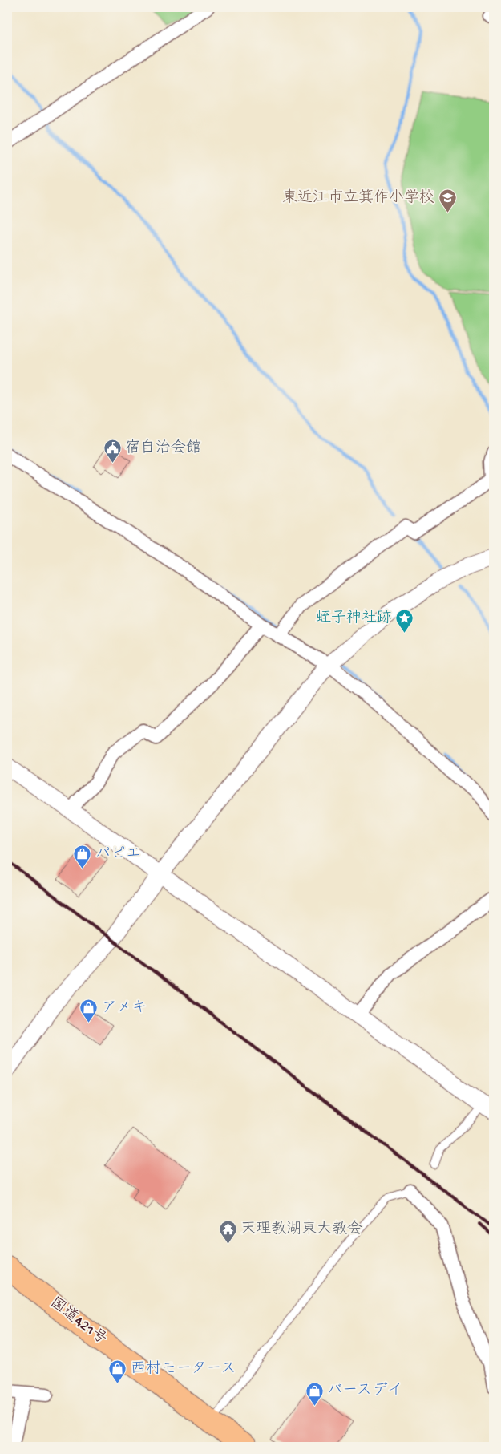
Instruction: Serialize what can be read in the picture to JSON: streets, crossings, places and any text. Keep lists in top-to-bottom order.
{
  "streets": {
    "highway": ["国道421号"]
  },
  "places": {
    "school or university": ["東近江市立箕作小学校"],
    "public building": ["宿自治会館"],
    "place": ["蛭子神社跡"],
    "shop": [
      "パピエ",
      "アメキ",
      "西村モータース",
      "バースデイ"
    ],
    "temple": ["天理教湖東大教会"]
  }
}
